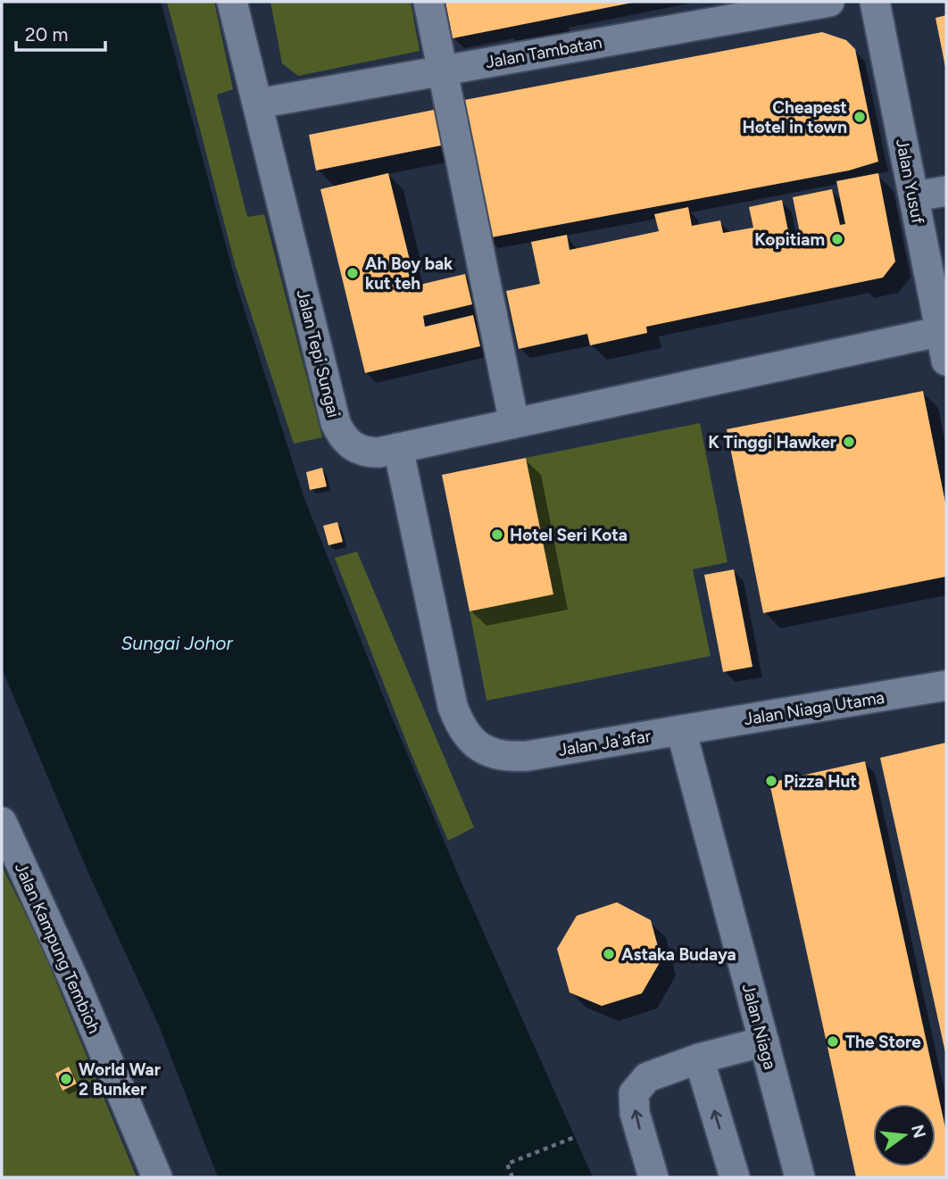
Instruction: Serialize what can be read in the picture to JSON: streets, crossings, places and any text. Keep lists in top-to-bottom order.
{
  "streets": {
    "street": [
      "Jalan Tambatan",
      "Jalan Yusuf",
      "Jalan Tepi Sungai",
      "Jalan Niaga Utama",
      "Jalan Ja'afar",
      "Jalan Kampung Tembioh",
      "Jalan Niaga"
    ]
  },
  "crossings": [
    ["Jalan Tambatan", "Jalan Tepi Sungai"],
    ["Jalan Tepi Sungai", "Jalan Ja'afar"],
    ["Jalan Niaga Utama", "Jalan Ja'afar"],
    ["Jalan Niaga Utama", "Jalan Niaga"],
    ["Jalan Ja'afar", "Jalan Niaga"]
  ],
  "water": ["Sungai Johor"],
  "places": [
    "Cheapest Hotel in town",
    "Kopitiam",
    "Ah Boy bak kut teh",
    "K Tinggi Hawker",
    "Hotel Seri Kota",
    "Pizza Hut",
    "Astaka Budaya",
    "The Store",
    "World War 2 Bunker"
  ],
  "scale_bar": "20 m",
  "north": "right"
}
